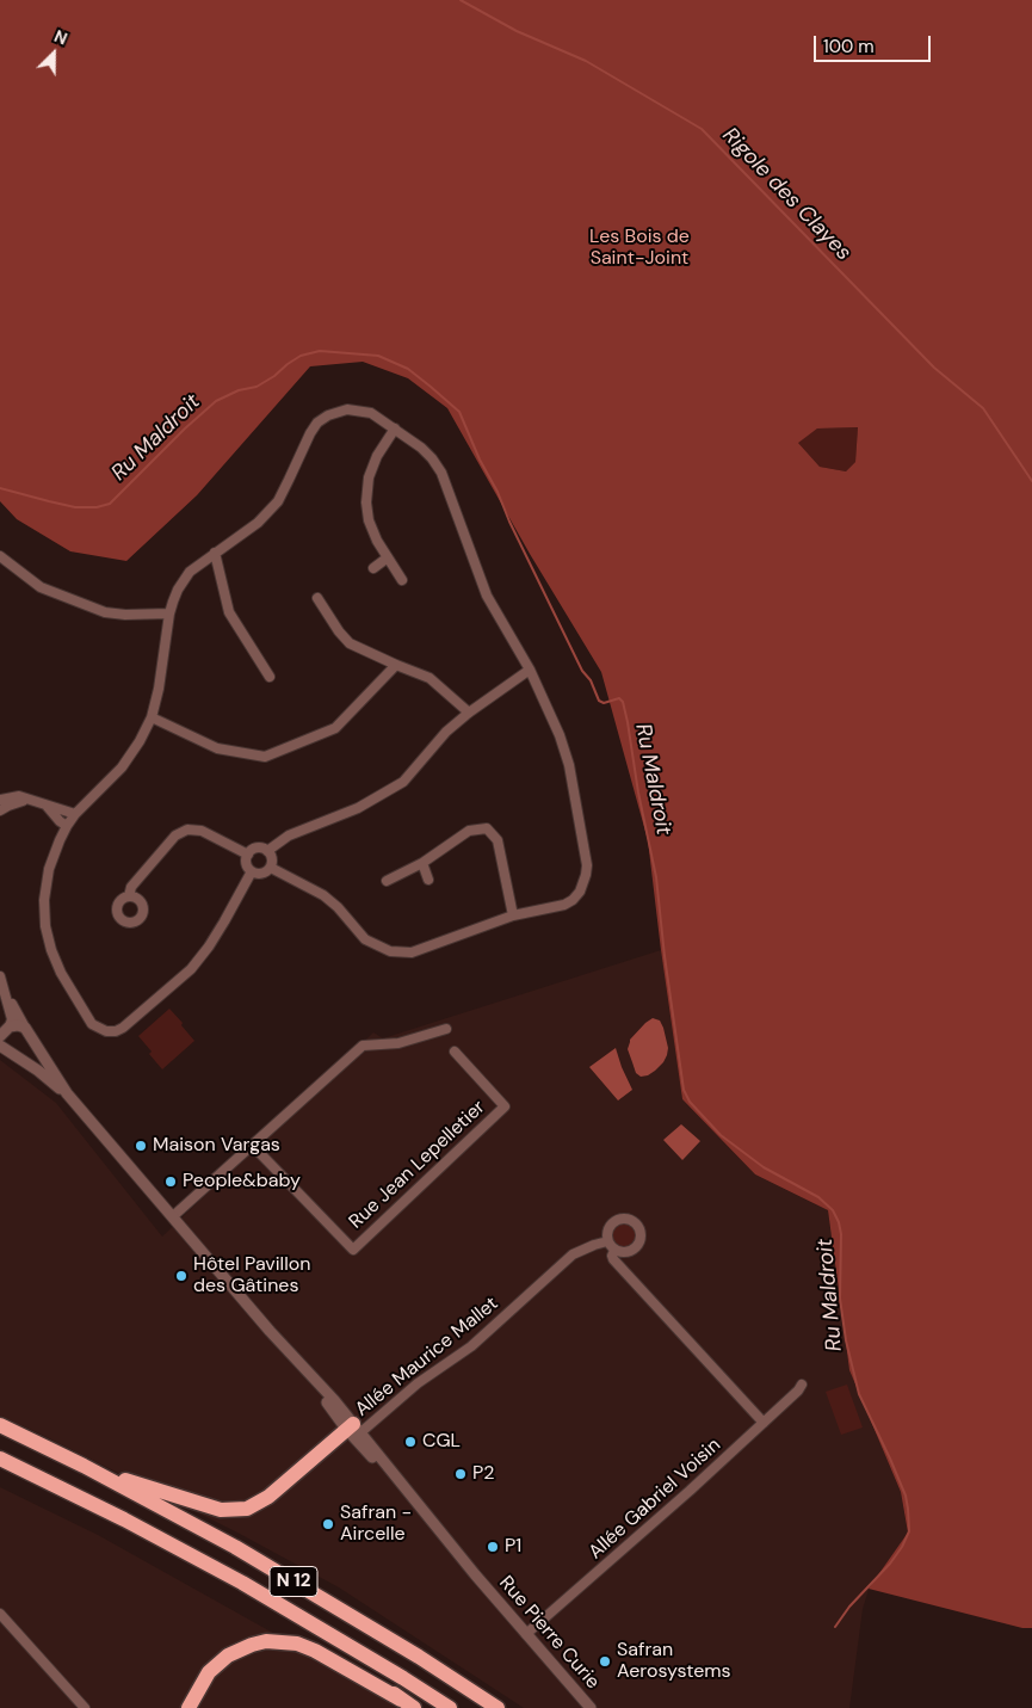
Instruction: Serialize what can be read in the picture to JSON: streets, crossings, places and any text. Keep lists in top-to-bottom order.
{
  "streets": {
    "highway": ["N 12"],
    "street": [
      "Rue Jean Lepelletier",
      "Allée Maurice Mallet",
      "Allée Gabriel Voisin",
      "Rue Pierre Curie"
    ]
  },
  "crossings": [
    ["Allée Maurice Mallet", "Rue Pierre Curie"],
    ["Allée Gabriel Voisin", "Rue Pierre Curie"]
  ],
  "water": ["Rigole des Clayes", "Ru Maldroit"],
  "parks": ["Les Bois de Saint-Joint"],
  "places": [
    "Maison Vargas",
    "People&baby",
    "Hôtel Pavillon des Gâtines",
    "CGL",
    "P2",
    "Safran - Aircelle",
    "P1",
    "Safran Aerosystems"
  ],
  "scale_bar": "100 m",
  "north": "top right"
}
